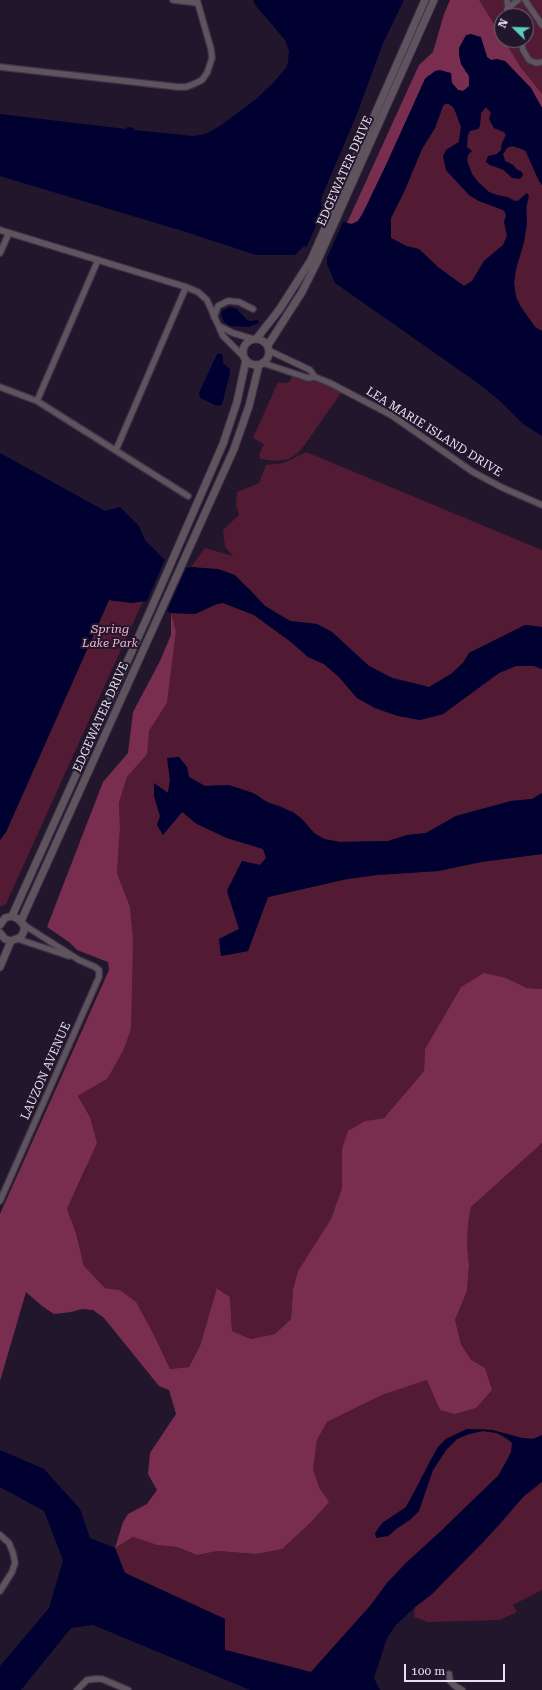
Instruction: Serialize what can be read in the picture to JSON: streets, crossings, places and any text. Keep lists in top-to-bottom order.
{
  "streets": {
    "street": ["EDGEWATER DRIVE", "LEA MARIE ISLAND DRIVE", "LAUZON AVENUE"]
  },
  "crossings": [
    ["EDGEWATER DRIVE", "LEA MARIE ISLAND DRIVE"],
    ["EDGEWATER DRIVE", "LAUZON AVENUE"]
  ],
  "parks": ["Spring Lake Park"],
  "scale_bar": "100 m",
  "north": "top left"
}
